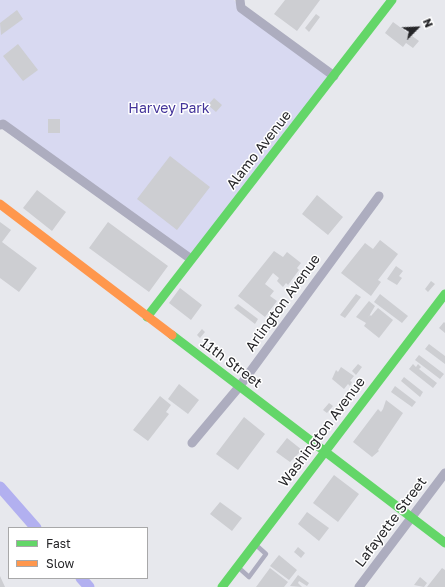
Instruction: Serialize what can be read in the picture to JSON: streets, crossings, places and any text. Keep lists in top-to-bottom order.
{
  "streets": {
    "street": [
      "Alamo Avenue",
      "Arlington Avenue",
      "11th Street",
      "Washington Avenue",
      "Lafayette Street"
    ]
  },
  "crossings": [
    ["Alamo Avenue", "11th Street"],
    ["Arlington Avenue", "11th Street"],
    ["11th Street", "Washington Avenue"],
    ["11th Street", "Lafayette Street"]
  ],
  "parks": ["Harvey Park"],
  "legend": ["Fast", "Slow"],
  "north": "top right"
}
